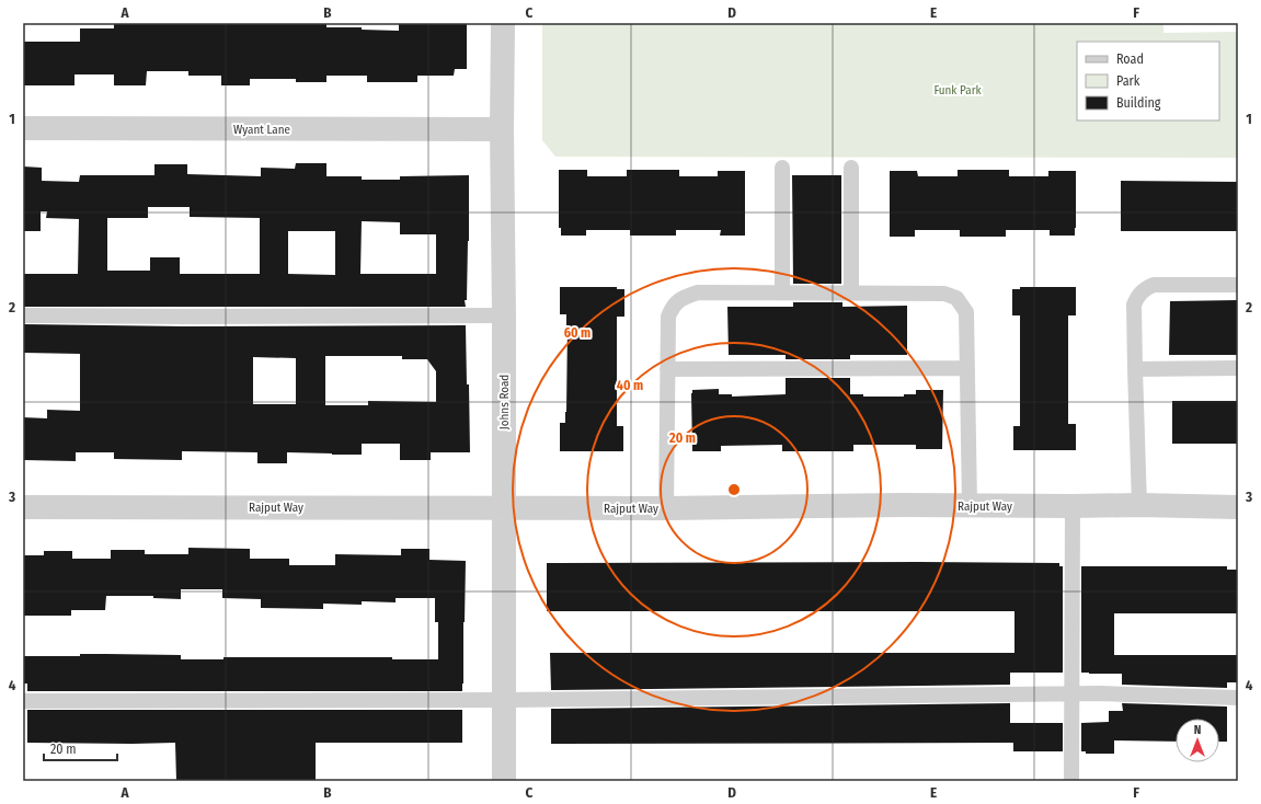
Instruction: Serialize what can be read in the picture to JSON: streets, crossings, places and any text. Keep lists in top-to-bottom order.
{
  "streets": {
    "street": ["Wyant Lane", "Johns Road", "Rajput Way"]
  },
  "crossings": [
    ["Wyant Lane", "Johns Road"],
    ["Johns Road", "Rajput Way"]
  ],
  "parks": ["Funk Park"],
  "legend": ["Road", "Park", "Building"],
  "scale_bar": "20 m",
  "north": "top",
  "grid": {
    "columns": [
      "A",
      "B",
      "C",
      "D",
      "E",
      "F"
    ],
    "rows": [
      "1",
      "2",
      "3",
      "4"
    ]
  },
  "rings": ["60 m", "40 m", "20 m"]
}
